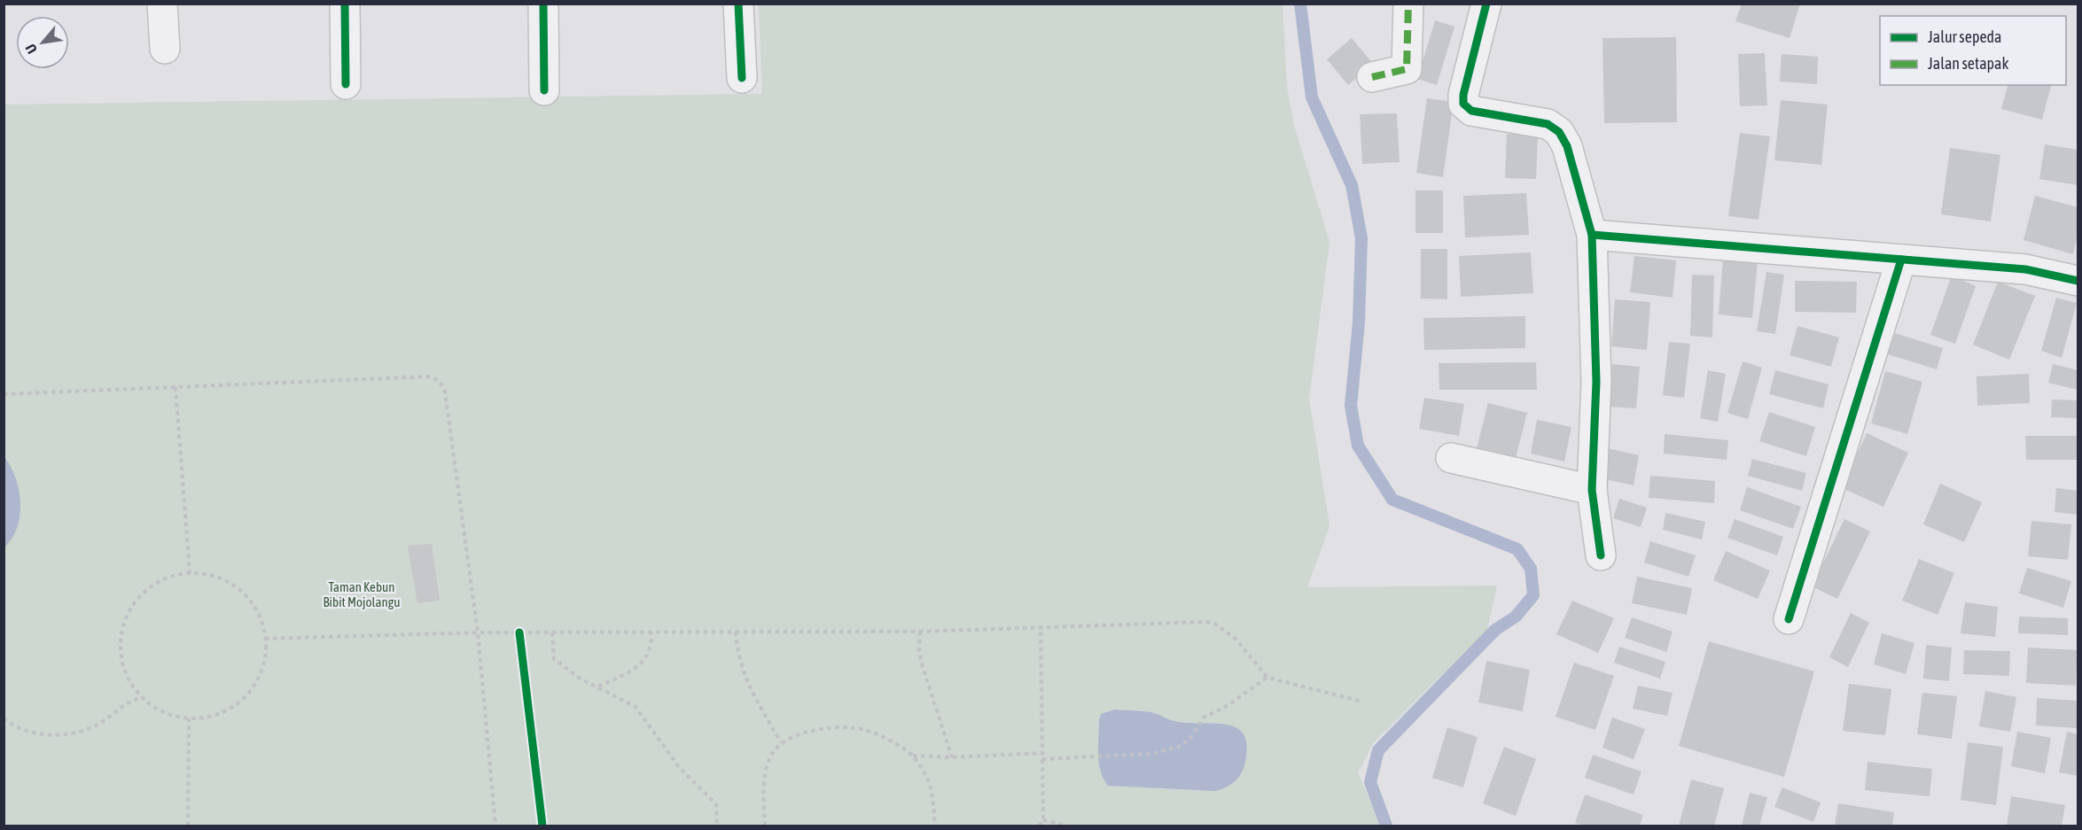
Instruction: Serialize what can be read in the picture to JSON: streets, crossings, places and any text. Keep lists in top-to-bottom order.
{
  "parks": ["Taman Kebun Bibit Mojolangu"],
  "legend": ["Jalur sepeda", "Jalan setapak"],
  "north": "bottom left"
}
